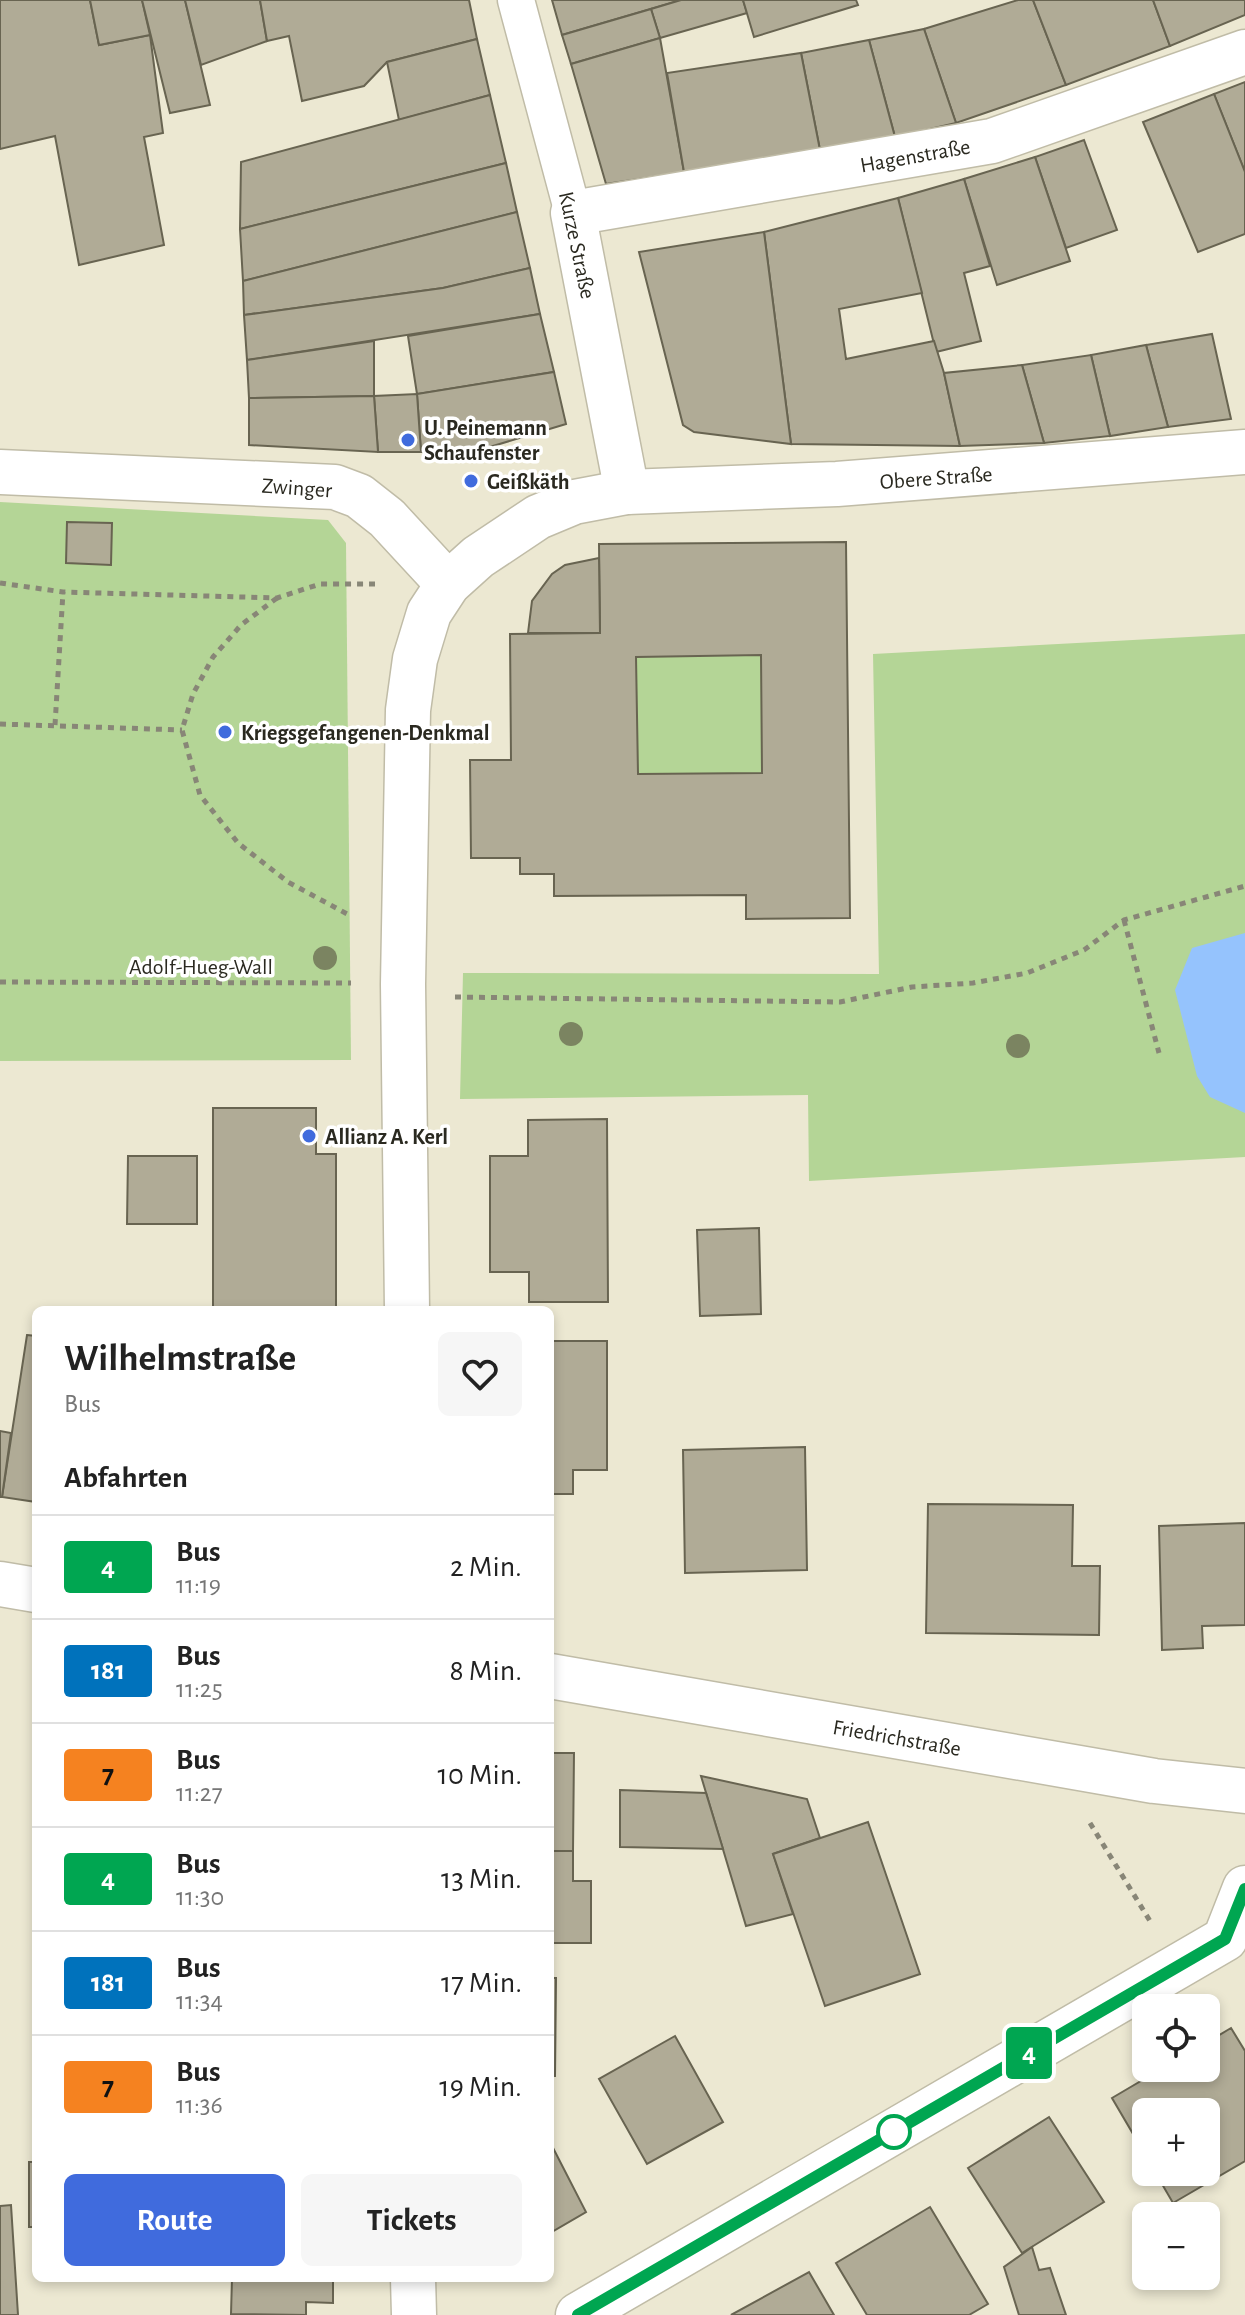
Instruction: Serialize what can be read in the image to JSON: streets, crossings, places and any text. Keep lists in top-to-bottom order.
{
  "streets": {
    "street": [
      "Hagenstraße",
      "Kurze Straße",
      "Obere Straße",
      "Zwinger",
      "Friedrichstraße"
    ],
    "path": ["Adolf-Hueg-Wall"]
  },
  "crossings": [
    ["Hagenstraße", "Kurze Straße"],
    ["Kurze Straße", "Obere Straße"]
  ],
  "places": [
    "U. Peinemann Schaufenster",
    "Geißkäth",
    "Kriegsgefangenen-Denkmal",
    "Allianz A. Kerl"
  ],
  "lines": ["bus line 4"],
  "page": {
    "on_map": "4",
    "heading": [
      ["Wilhelmstraße", "Bus"],
      "Abfahrten"
    ],
    "list": [
      {
        "mark": "4",
        "name": "Bus",
        "note": "11:19",
        "value": "2 Min."
      },
      {
        "mark": "181",
        "name": "Bus",
        "note": "11:25",
        "value": "8 Min."
      },
      {
        "mark": "7",
        "name": "Bus",
        "note": "11:27",
        "value": "10 Min."
      },
      {
        "mark": "4",
        "name": "Bus",
        "note": "11:30",
        "value": "13 Min."
      },
      {
        "mark": "181",
        "name": "Bus",
        "note": "11:34",
        "value": "17 Min."
      },
      {
        "mark": "7",
        "name": "Bus",
        "note": "11:36",
        "value": "19 Min."
      }
    ],
    "map_buttons": ["+", "−"],
    "buttons": ["Route", "Tickets"]
  }
}
